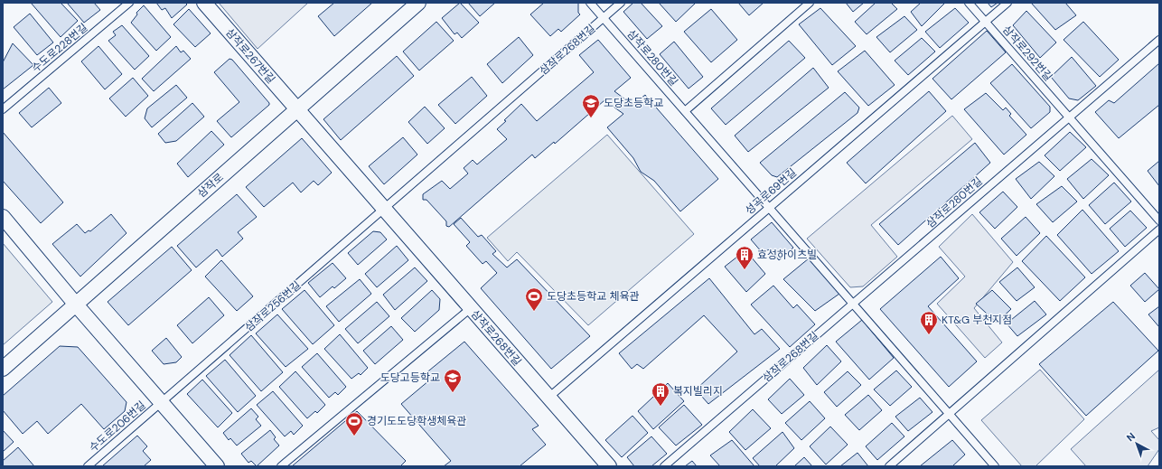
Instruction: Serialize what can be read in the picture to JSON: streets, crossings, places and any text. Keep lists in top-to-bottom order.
{
  "streets": {
    "street": ["삼작로268번길", "삼작로267번길", "삼작로"],
    "lane": [
      "수도로228번길",
      "삼작로292번길",
      "삼작로280번길",
      "성곡로69번길",
      "삼작로256번길",
      "수도로206번길"
    ]
  },
  "crossings": [
    ["삼작로268번길", "삼작로267번길"],
    ["삼작로268번길", "삼작로280번길"],
    ["삼작로268번길", "삼작로"],
    ["삼작로268번길", "성곡로69번길"],
    ["삼작로268번길", "삼작로256번길"],
    ["삼작로292번길", "삼작로280번길"],
    ["삼작로292번길", "성곡로69번길"],
    ["삼작로267번길", "삼작로"],
    ["삼작로280번길", "성곡로69번길"],
    ["삼작로256번길", "수도로206번길"]
  ],
  "places": {
    "school or university": ["도당초등학교", "도당고등학교"],
    "building": ["효성하이츠빌", "KT&G 부천지점", "복지빌리지"],
    "sports": ["도당초등학교 체육관", "경기도도당학생체육관"]
  },
  "north": "top left"
}
